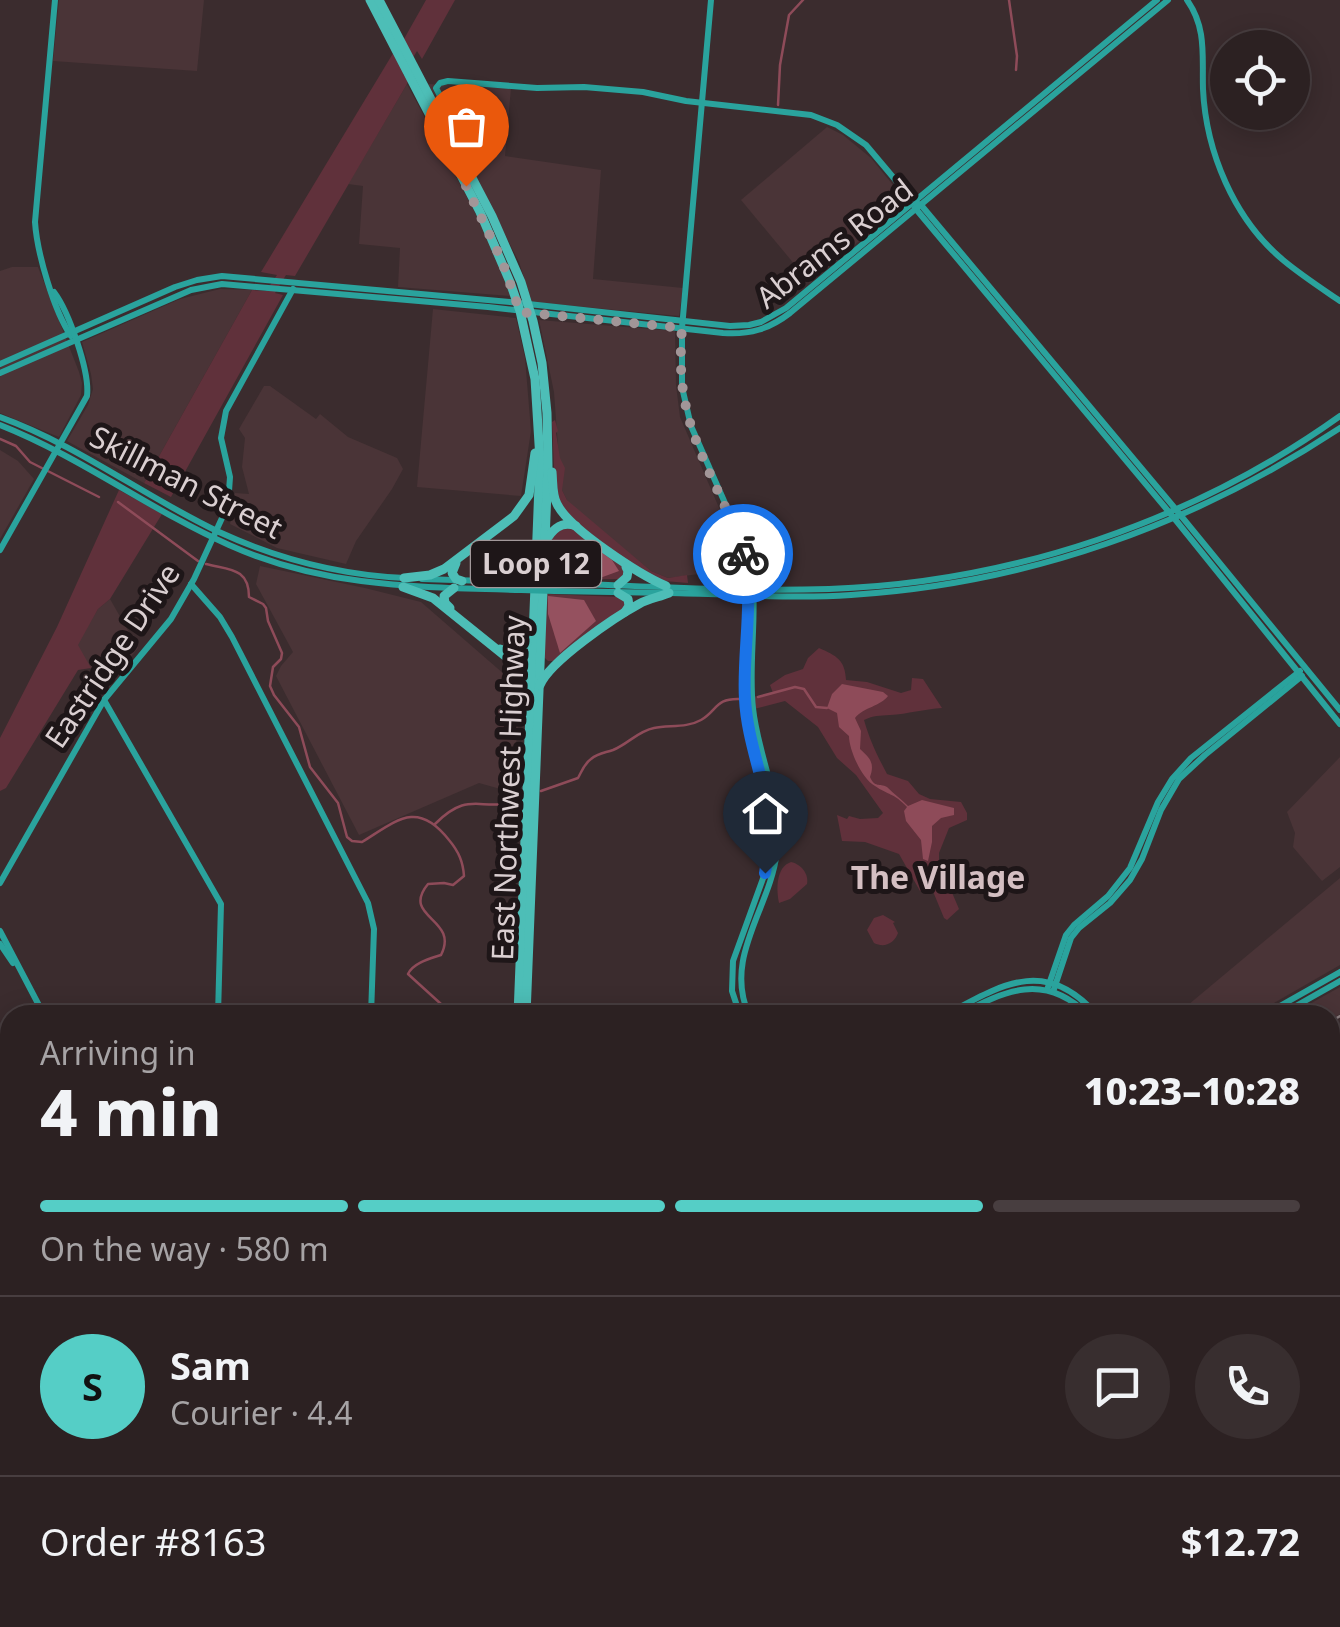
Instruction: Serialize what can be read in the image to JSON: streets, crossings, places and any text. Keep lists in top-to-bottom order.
{
  "streets": {
    "main road": ["Loop 12", "East Northwest Highway"],
    "street": ["Abrams Road", "Skillman Street", "Eastridge Drive"]
  },
  "crossings": [
    ["Abrams Road", "Skillman Street"],
    ["Abrams Road", "Eastridge Drive"],
    ["Abrams Road", "East Northwest Highway"],
    ["Skillman Street", "Eastridge Drive"],
    ["Skillman Street", "East Northwest Highway"],
    ["Eastridge Drive", "East Northwest Highway"]
  ],
  "districts": ["The Village"],
  "page": {
    "heading": ["4 min", "Arriving in", "10:23–10:28"],
    "panel": [
      "Sam",
      "Courier · 4.4",
      "Order #8163",
      "$12.72"
    ],
    "bar": "On the way · 580 m",
    "round": "S"
  }
}
